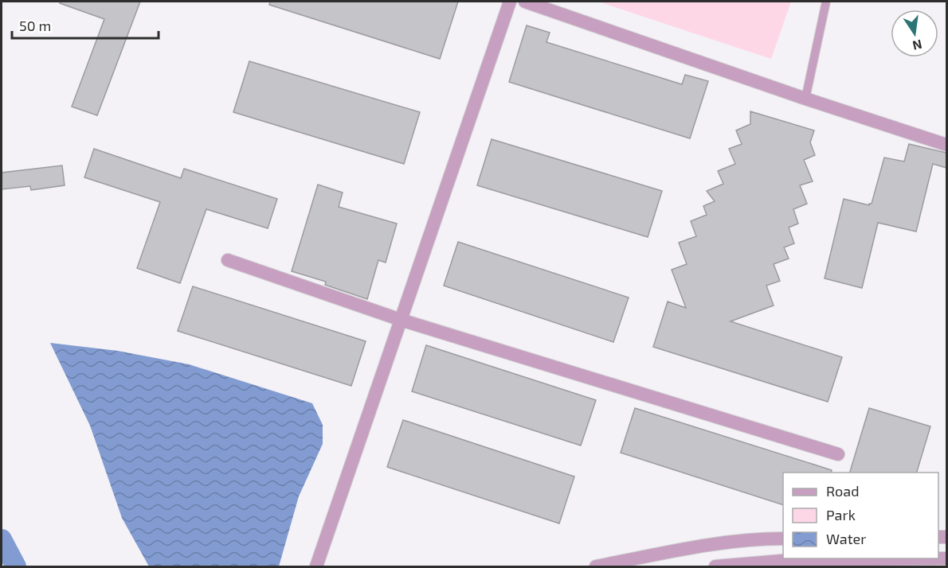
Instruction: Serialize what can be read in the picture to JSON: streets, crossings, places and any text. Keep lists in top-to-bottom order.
{
  "legend": ["Road", "Park", "Water"],
  "scale_bar": "50 m",
  "north": "bottom"
}
